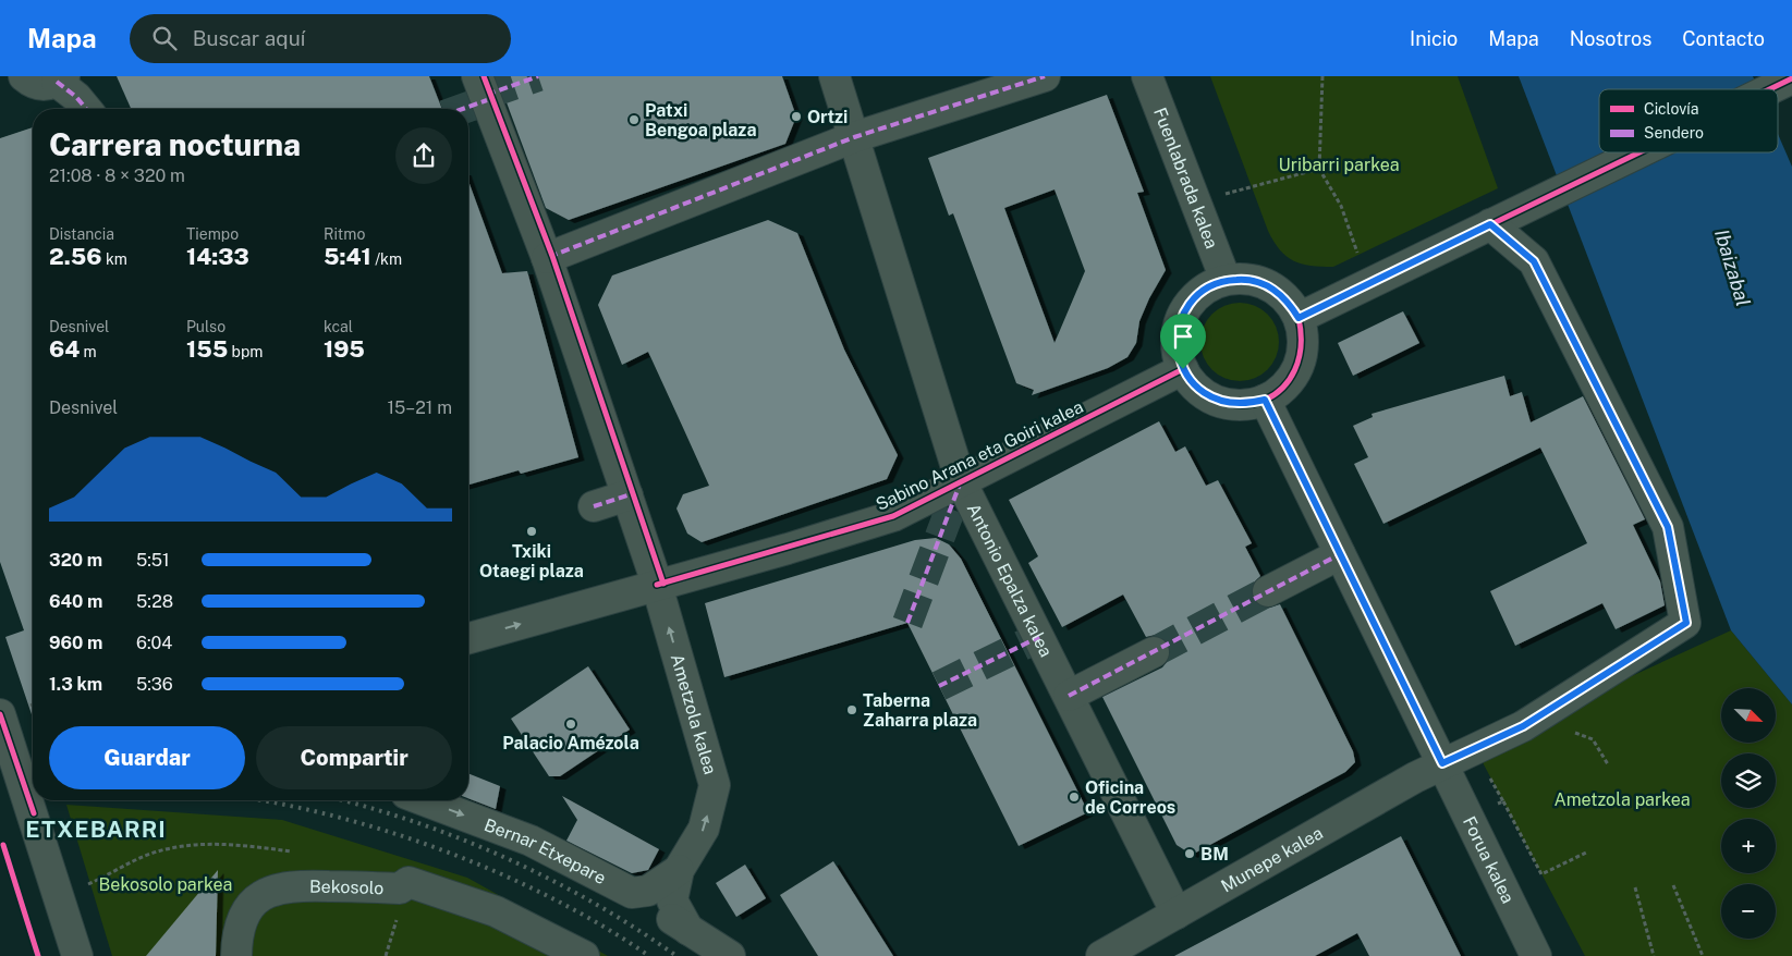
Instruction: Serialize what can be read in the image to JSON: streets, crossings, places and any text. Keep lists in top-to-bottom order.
{
  "streets": {
    "street": [
      "Fuenlabrada kalea",
      "Sabino Arana eta Goiri kalea",
      "Antonio Epalza kalea",
      "Ametzola kalea",
      "Bernar Etxepare",
      "Munepe kalea",
      "Forua kalea",
      "Bekosolo"
    ]
  },
  "crossings": [
    ["Fuenlabrada kalea", "Sabino Arana eta Goiri kalea"],
    ["Fuenlabrada kalea", "Forua kalea"],
    ["Sabino Arana eta Goiri kalea", "Antonio Epalza kalea"],
    ["Sabino Arana eta Goiri kalea", "Ametzola kalea"],
    ["Sabino Arana eta Goiri kalea", "Forua kalea"],
    ["Antonio Epalza kalea", "Munepe kalea"],
    ["Munepe kalea", "Forua kalea"]
  ],
  "one_way": ["Bernar Etxepare"],
  "districts": ["ETXEBARRI"],
  "water": ["Ibaizabal"],
  "parks": ["Uribarri parkea", "Ametzola parkea", "Bekosolo parkea"],
  "places": [
    "Ortzi",
    "Patxi Bengoa plaza",
    "Txiki Otaegi plaza",
    "Taberna Zaharra plaza",
    "Palacio Amézola",
    "Oficina de Correos",
    "BM"
  ],
  "legend": ["Ciclovía", "Sendero"],
  "north": "bottom right",
  "page": {
    "header": "Mapa",
    "search": "Buscar aquí",
    "nav": [
      "Inicio",
      "Mapa",
      "Nosotros",
      "Contacto"
    ],
    "heading": ["Carrera nocturna", "21:08 · 8 × 320 m"],
    "stats": [
      ["Distancia", "2.56 km"],
      ["Tiempo", "14:33"],
      ["Ritmo", "5:41 /km"],
      ["Desnivel", "64 m"],
      ["Pulso", "155 bpm"],
      ["kcal", "195"]
    ],
    "chart": ["Desnivel", "15–21 m"],
    "list": [
      {
        "name": "320 m",
        "note": "5:51"
      },
      {
        "name": "640 m",
        "note": "5:28"
      },
      {
        "name": "960 m",
        "note": "6:04"
      },
      {
        "name": "1.3 km",
        "note": "5:36"
      }
    ],
    "map_buttons": ["+", "−"],
    "buttons": ["Guardar", "Compartir"]
  }
}
